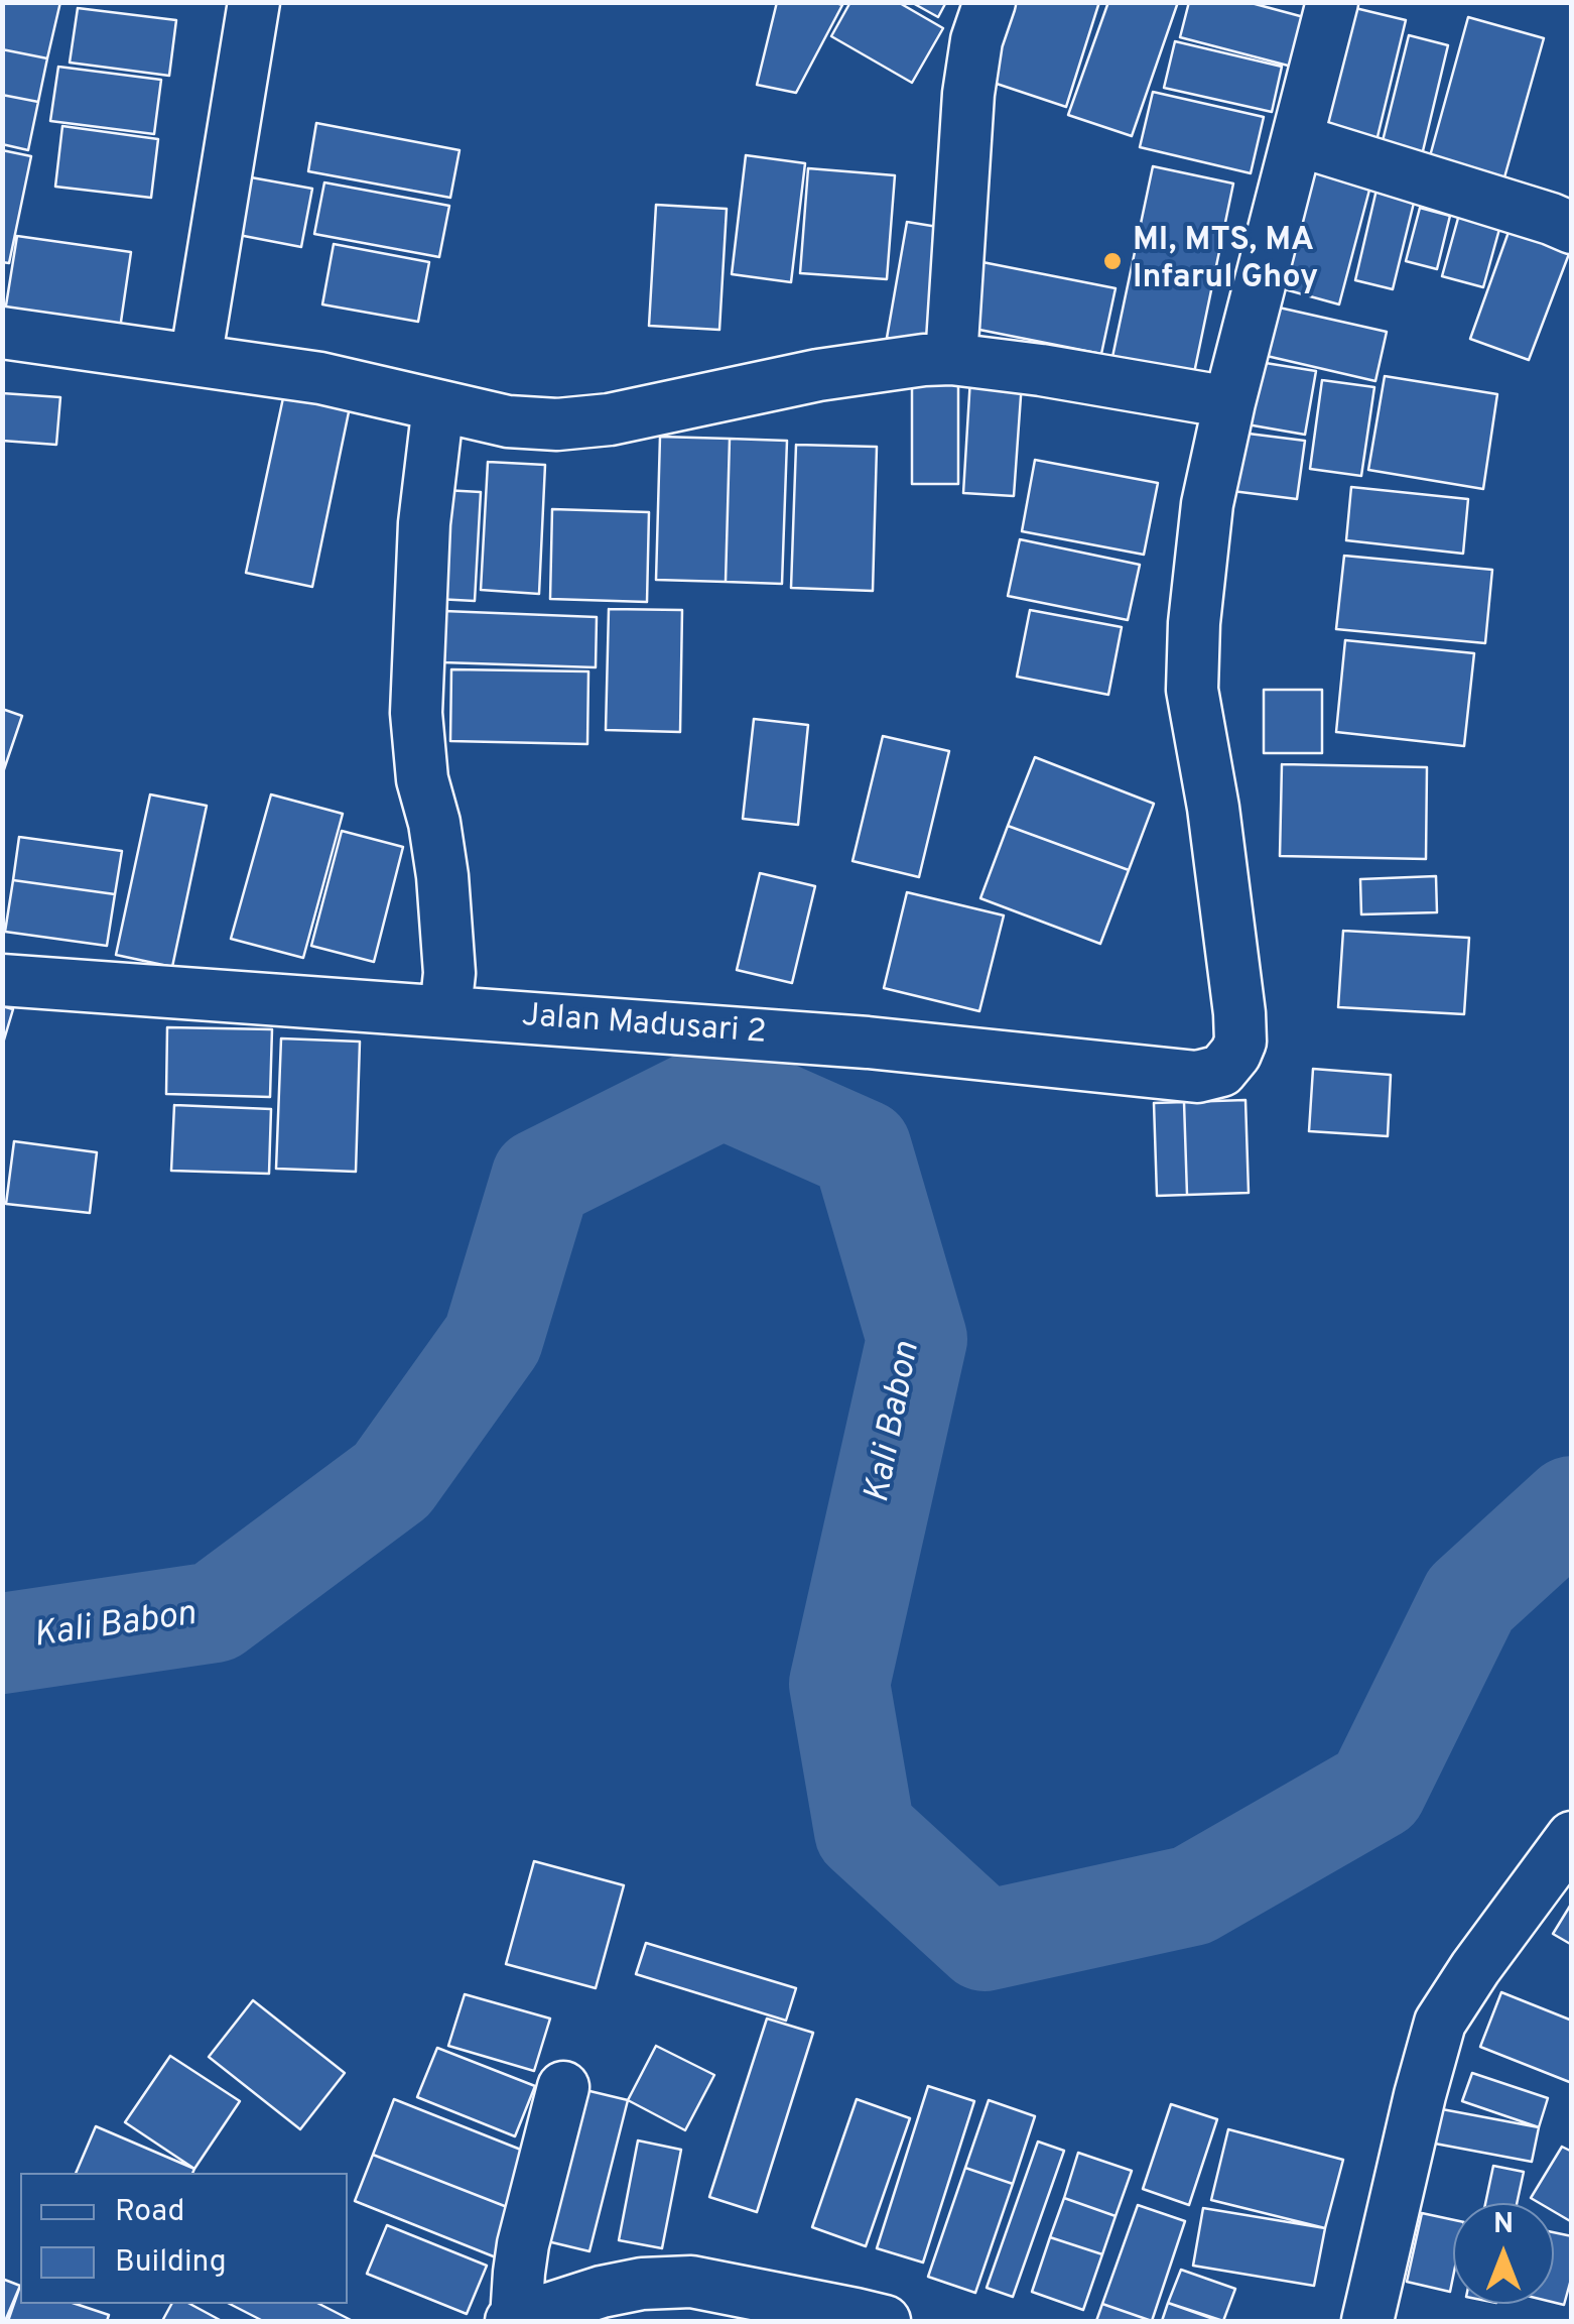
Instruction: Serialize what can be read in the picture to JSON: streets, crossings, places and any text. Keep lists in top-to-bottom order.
{
  "streets": {
    "street": ["Jalan Madusari 2"]
  },
  "water": ["Kali Babon"],
  "places": ["MI, MTS, MA Infarul Ghoy"],
  "legend": ["Road", "Building"],
  "north": "top"
}
